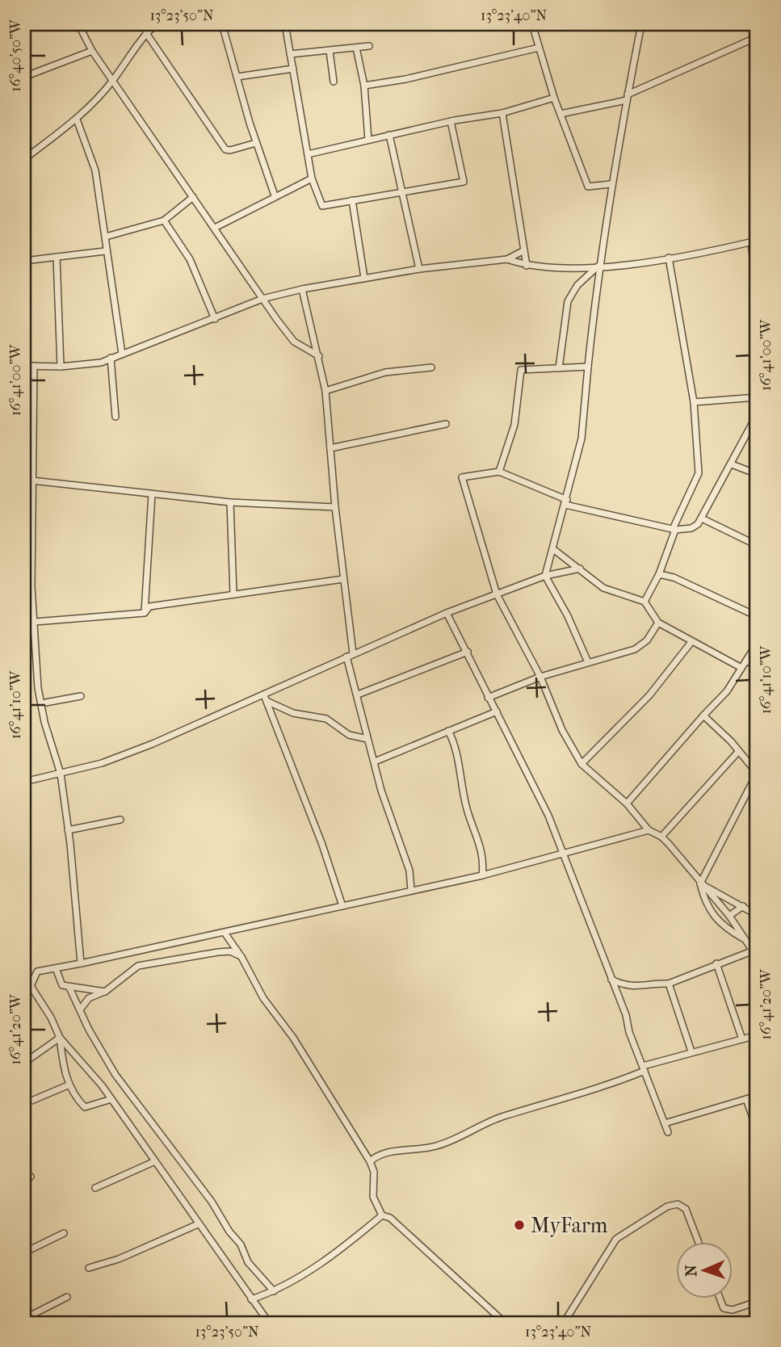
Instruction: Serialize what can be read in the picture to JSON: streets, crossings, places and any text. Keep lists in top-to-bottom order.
{
  "places": ["MyFarm"],
  "north": "left",
  "coordinates": [
    "13°23'50\"N",
    "13°23'40\"N",
    "16°40'50\"W",
    "16°41'00\"W",
    "16°41'10\"W",
    "16°41'20\"W"
  ]
}
